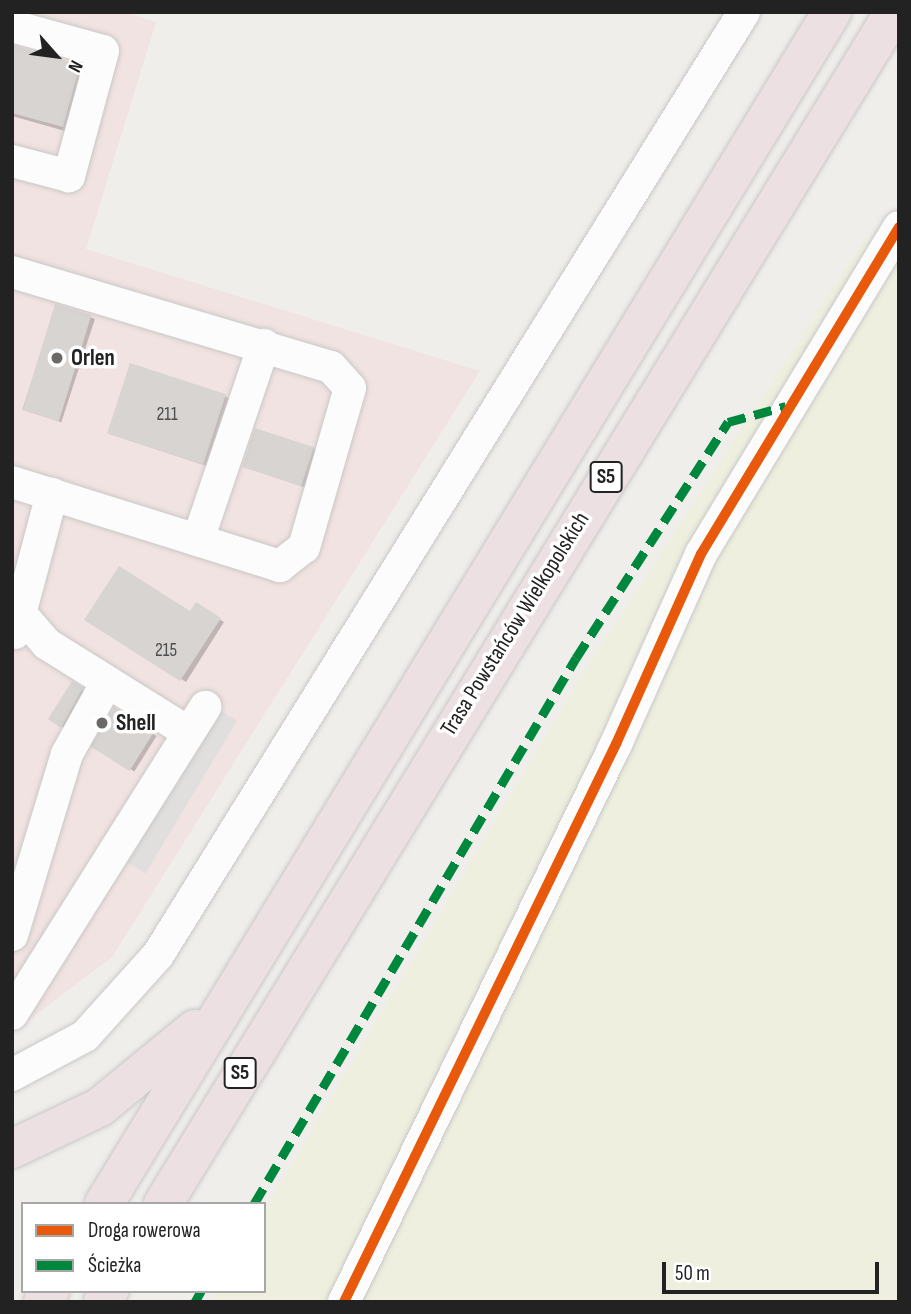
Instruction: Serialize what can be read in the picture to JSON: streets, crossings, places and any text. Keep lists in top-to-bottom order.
{
  "streets": {
    "highway": ["S5", "Trasa Powstańców Wielkopolskich"]
  },
  "places": ["Orlen", "Shell"],
  "house_numbers": ["211", "215"],
  "legend": ["Droga rowerowa", "Ścieżka"],
  "scale_bar": "50 m",
  "north": "bottom right"
}
